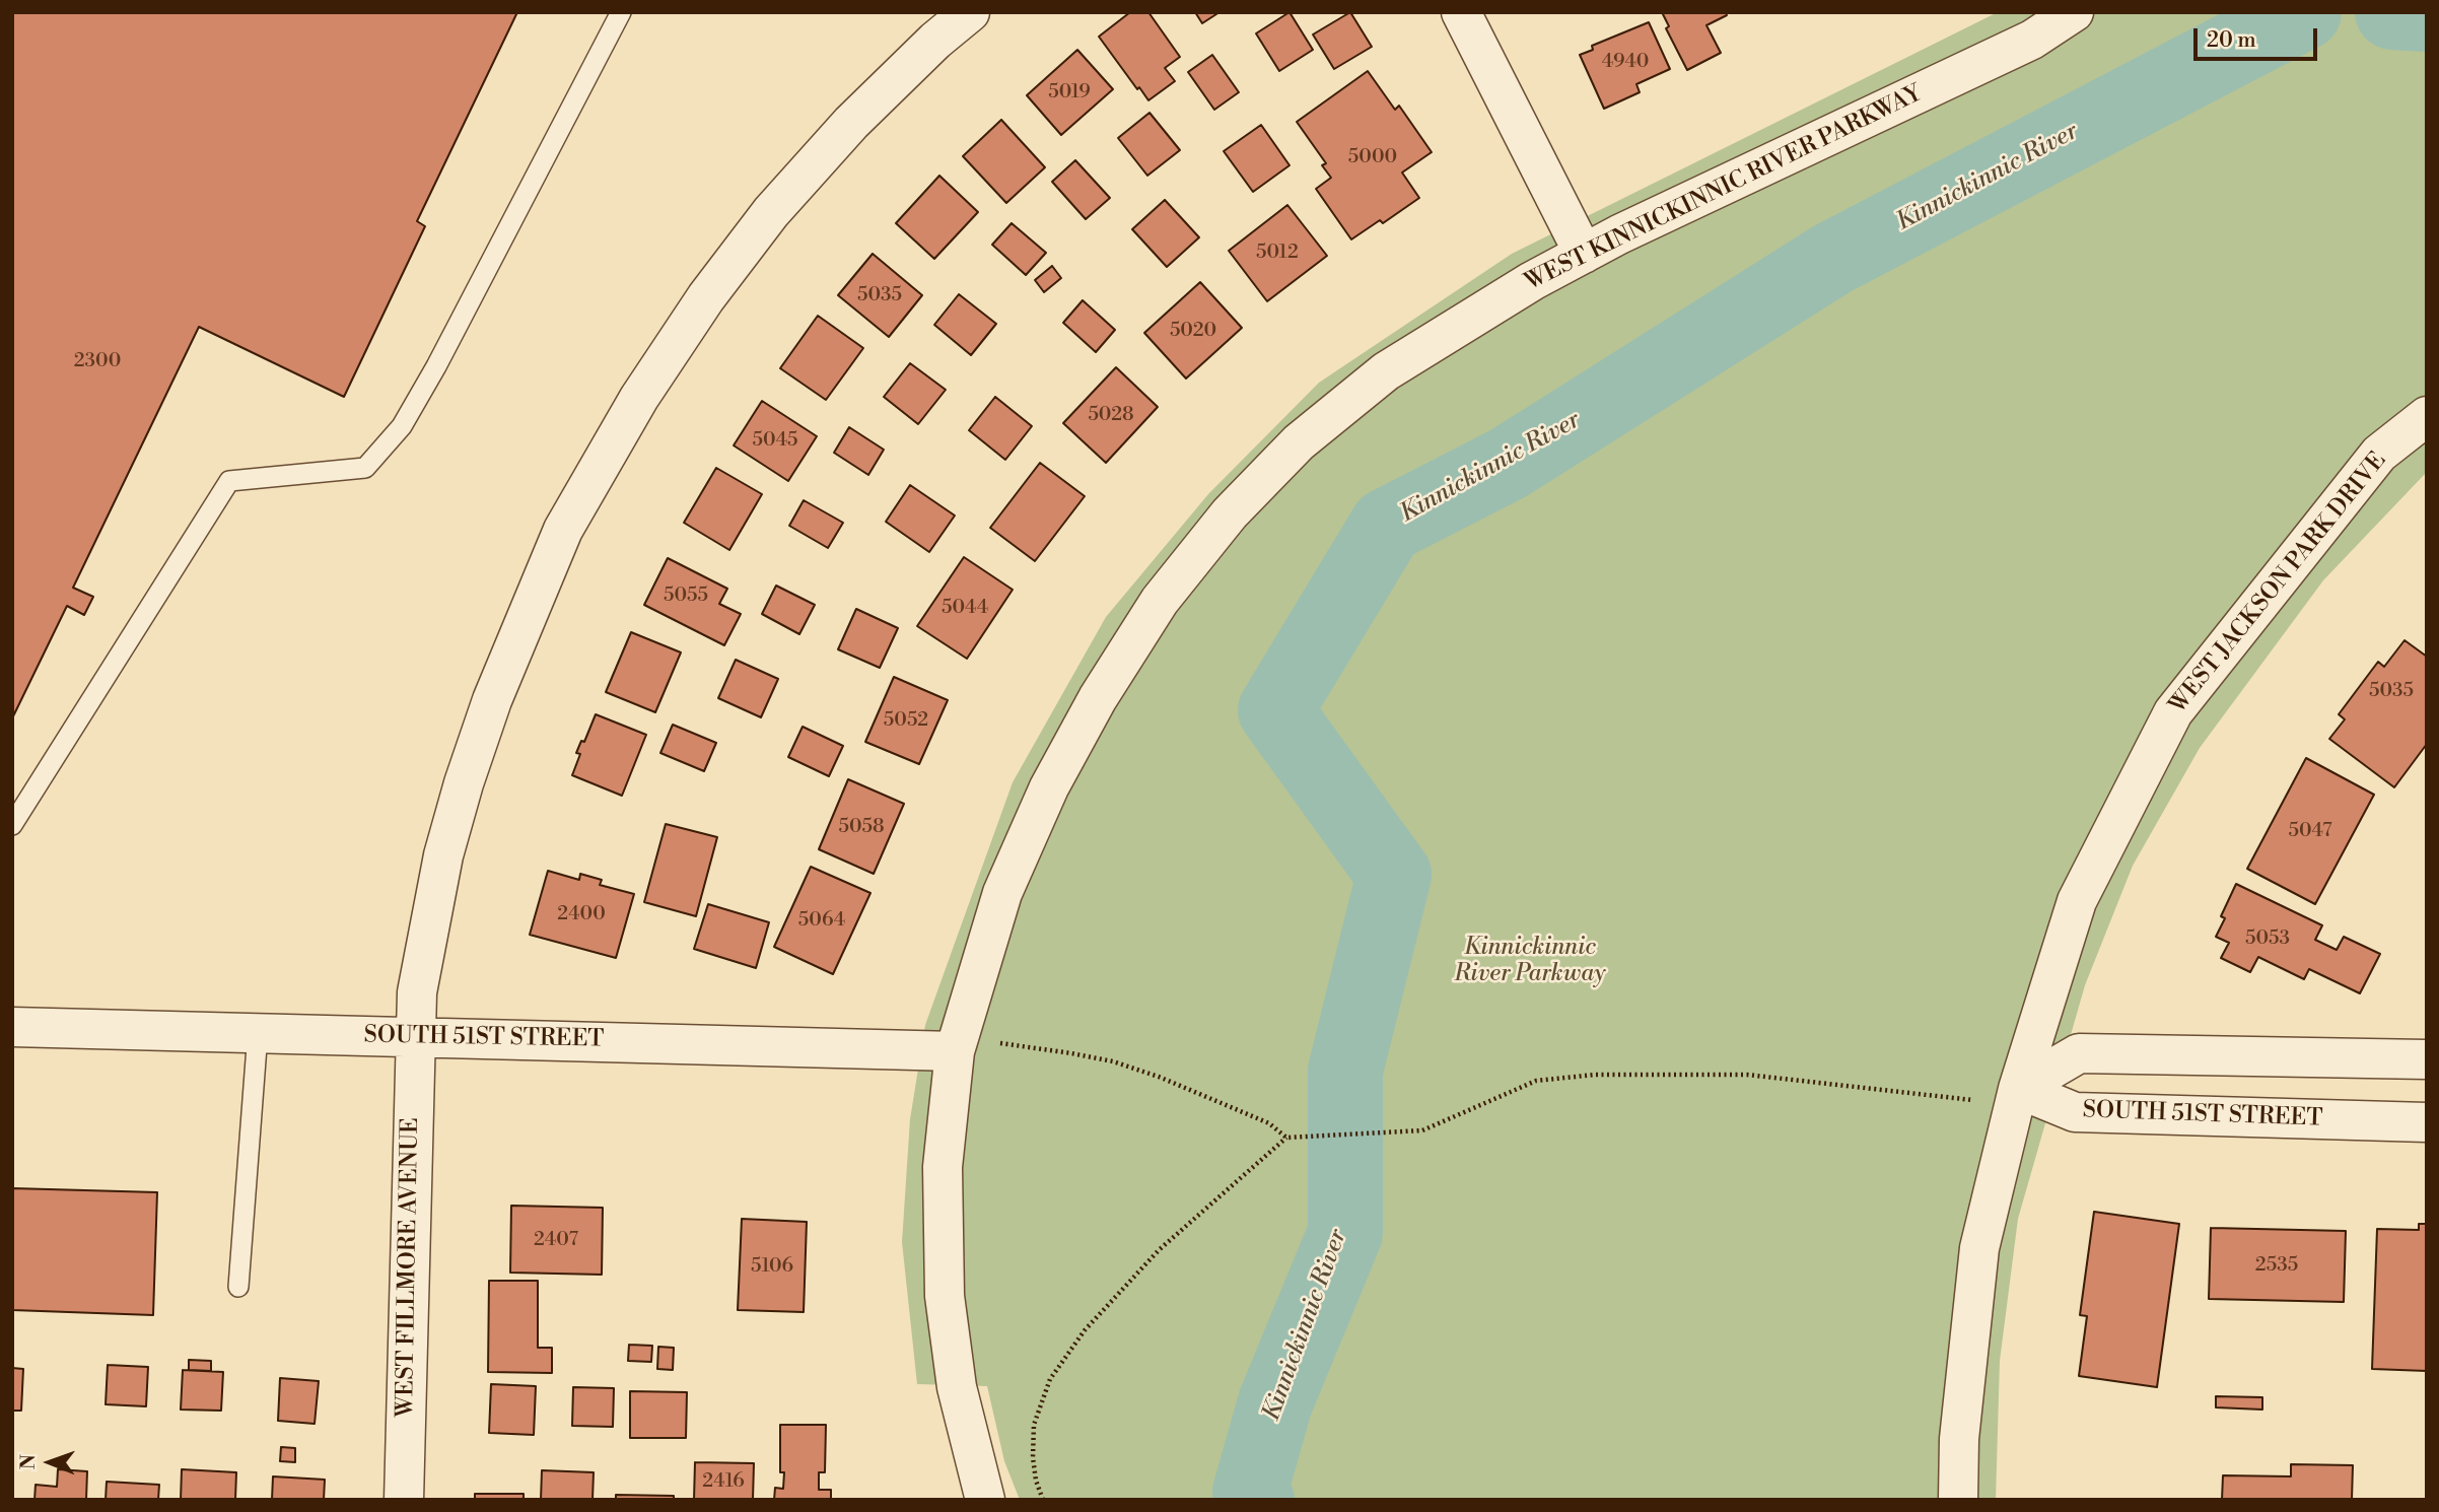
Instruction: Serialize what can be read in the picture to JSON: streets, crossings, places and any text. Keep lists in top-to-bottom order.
{
  "streets": {
    "street": [
      "WEST KINNICKINNIC RIVER PARKWAY",
      "WEST JACKSON PARK DRIVE",
      "SOUTH 51ST STREET",
      "WEST FILLMORE AVENUE"
    ]
  },
  "crossings": [
    ["WEST KINNICKINNIC RIVER PARKWAY", "SOUTH 51ST STREET"],
    ["WEST JACKSON PARK DRIVE", "SOUTH 51ST STREET"],
    ["SOUTH 51ST STREET", "WEST FILLMORE AVENUE"]
  ],
  "water": ["Kinnickinnic River"],
  "parks": ["Kinnickinnic River Parkway"],
  "house_numbers": [
    "4940",
    "5019",
    "5000",
    "5012",
    "5035",
    "5020",
    "2300",
    "5028",
    "5045",
    "5055",
    "5044",
    "5035",
    "5052",
    "5058",
    "5047",
    "2400",
    "5064",
    "5053",
    "2407",
    "2535",
    "5106",
    "2416"
  ],
  "scale_bar": "20 m",
  "north": "left"
}
